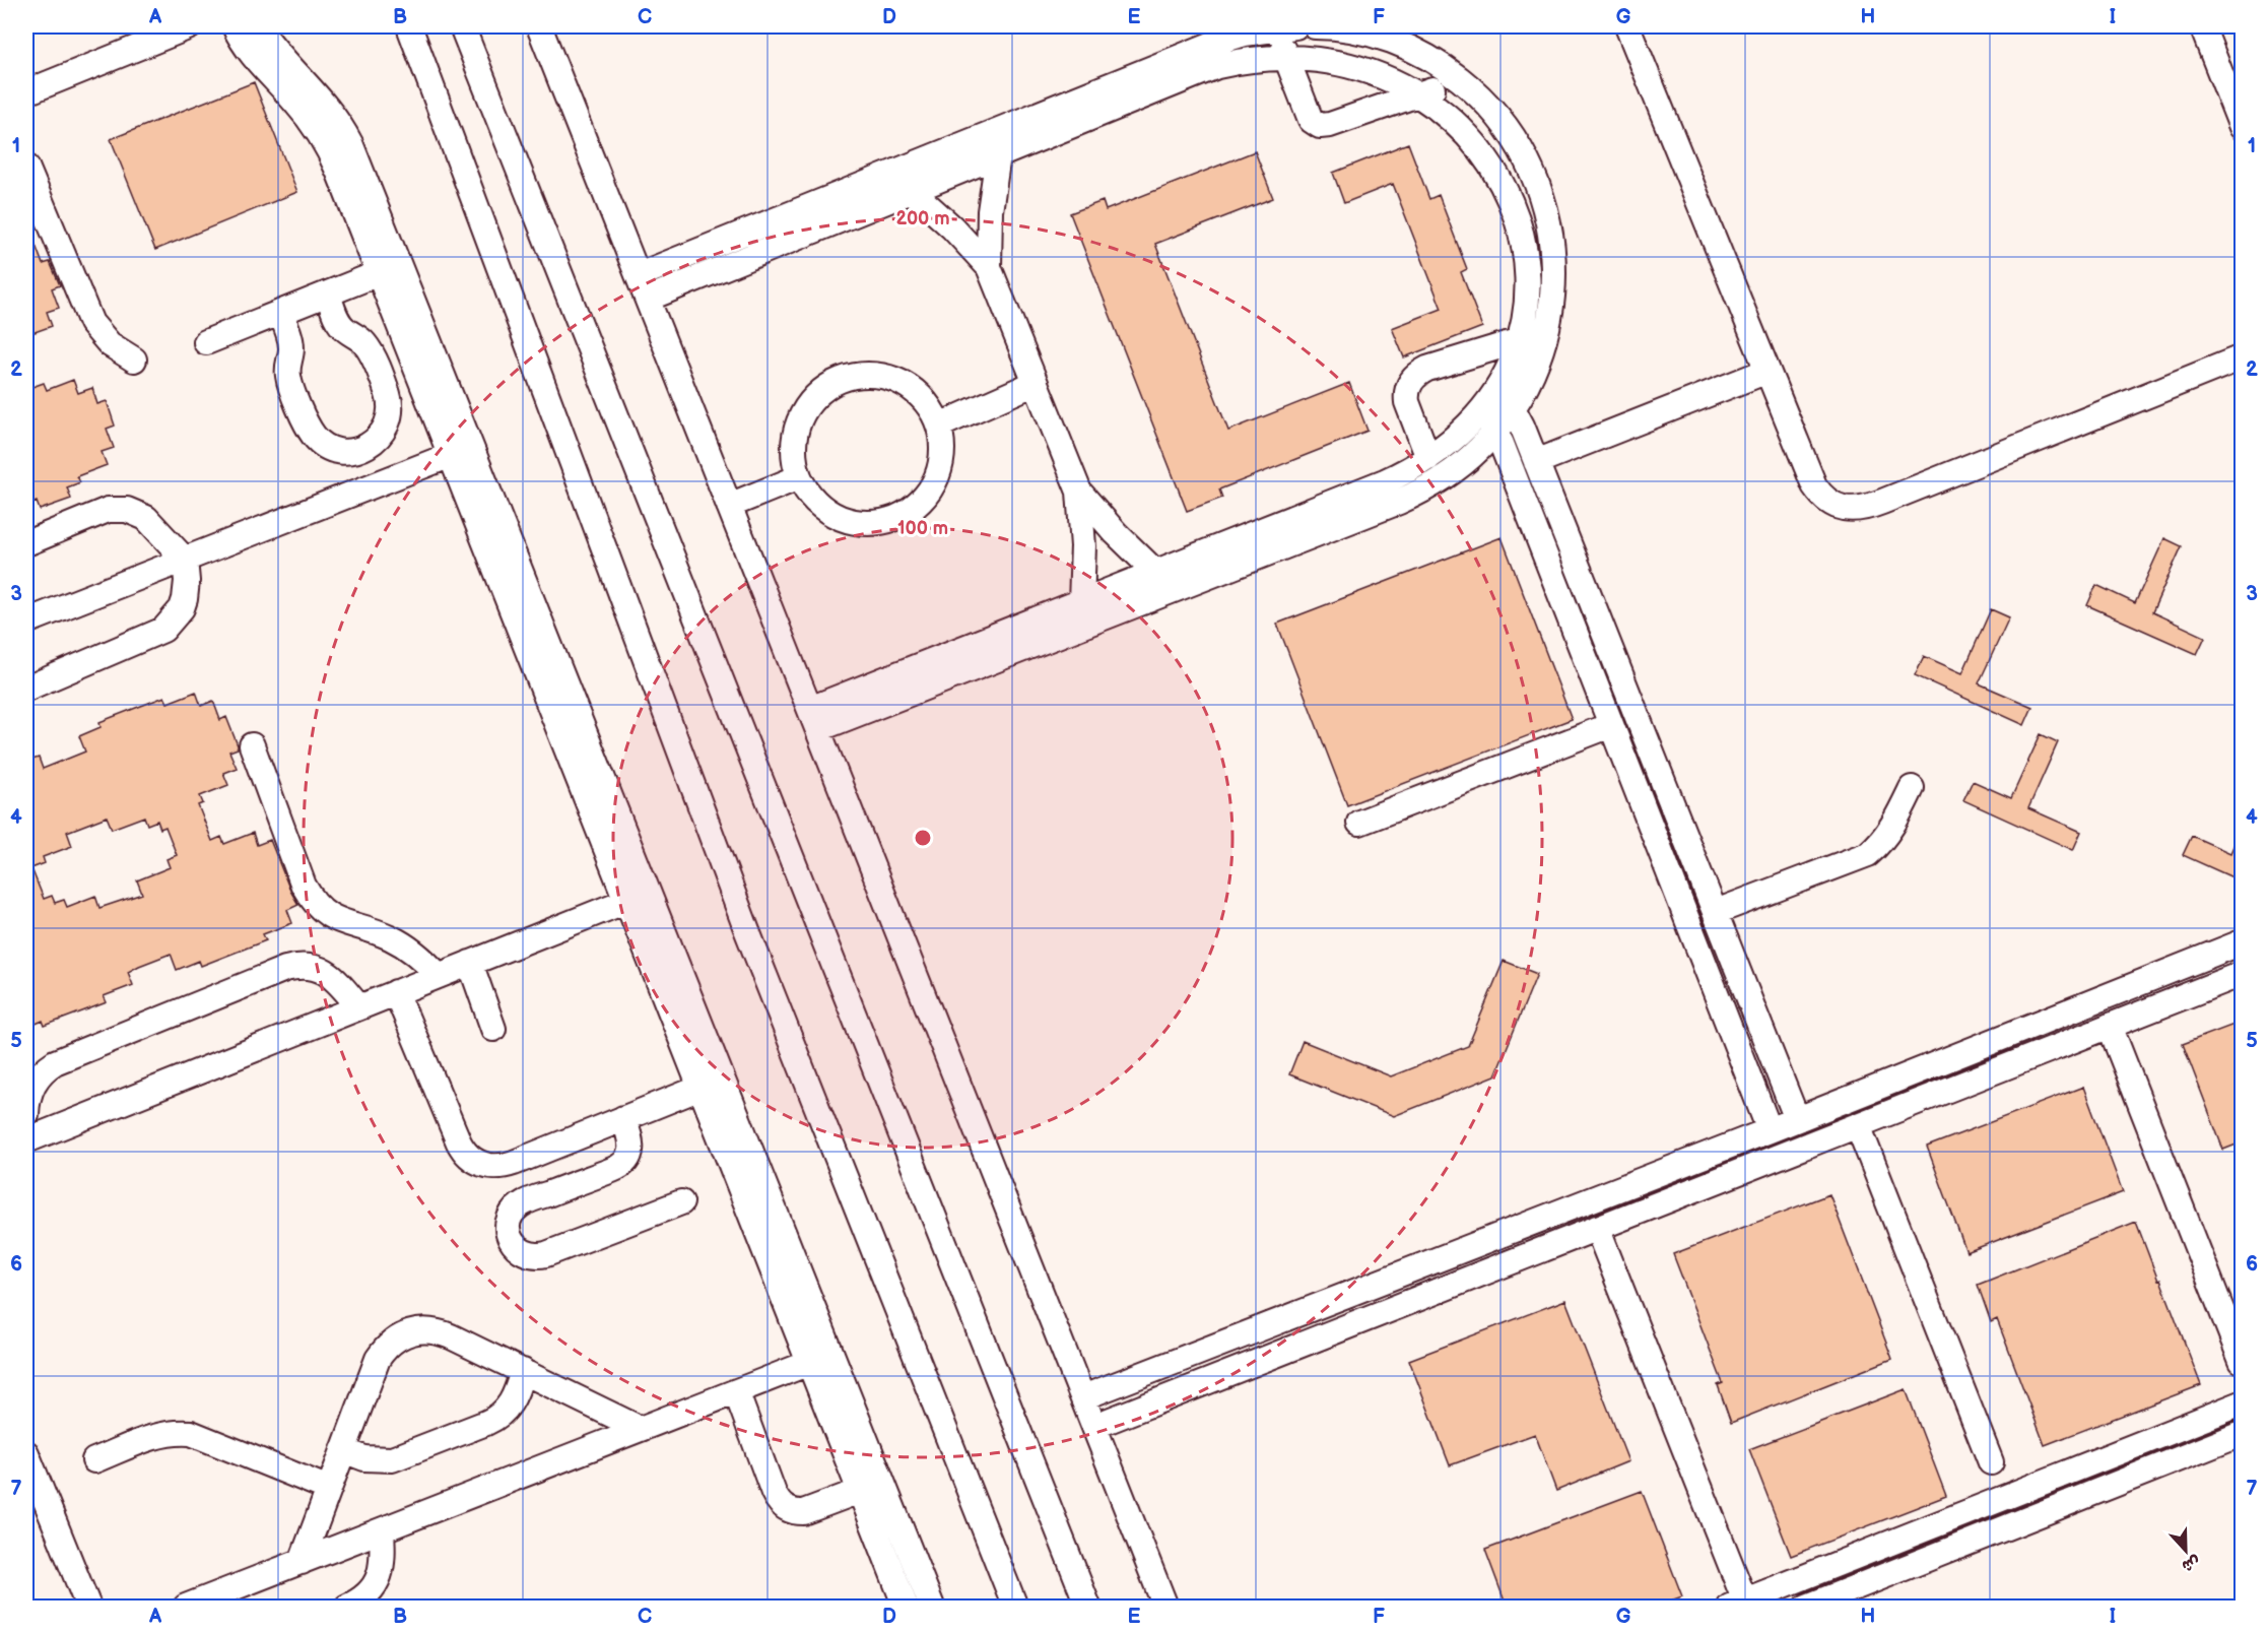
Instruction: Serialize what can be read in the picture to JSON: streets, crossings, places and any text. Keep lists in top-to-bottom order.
{
  "north": "bottom",
  "grid": {
    "columns": [
      "A",
      "B",
      "C",
      "D",
      "E",
      "F",
      "G",
      "H",
      "I"
    ],
    "rows": [
      "1",
      "2",
      "3",
      "4",
      "5",
      "6",
      "7"
    ]
  },
  "rings": ["200 m", "100 m"]
}
